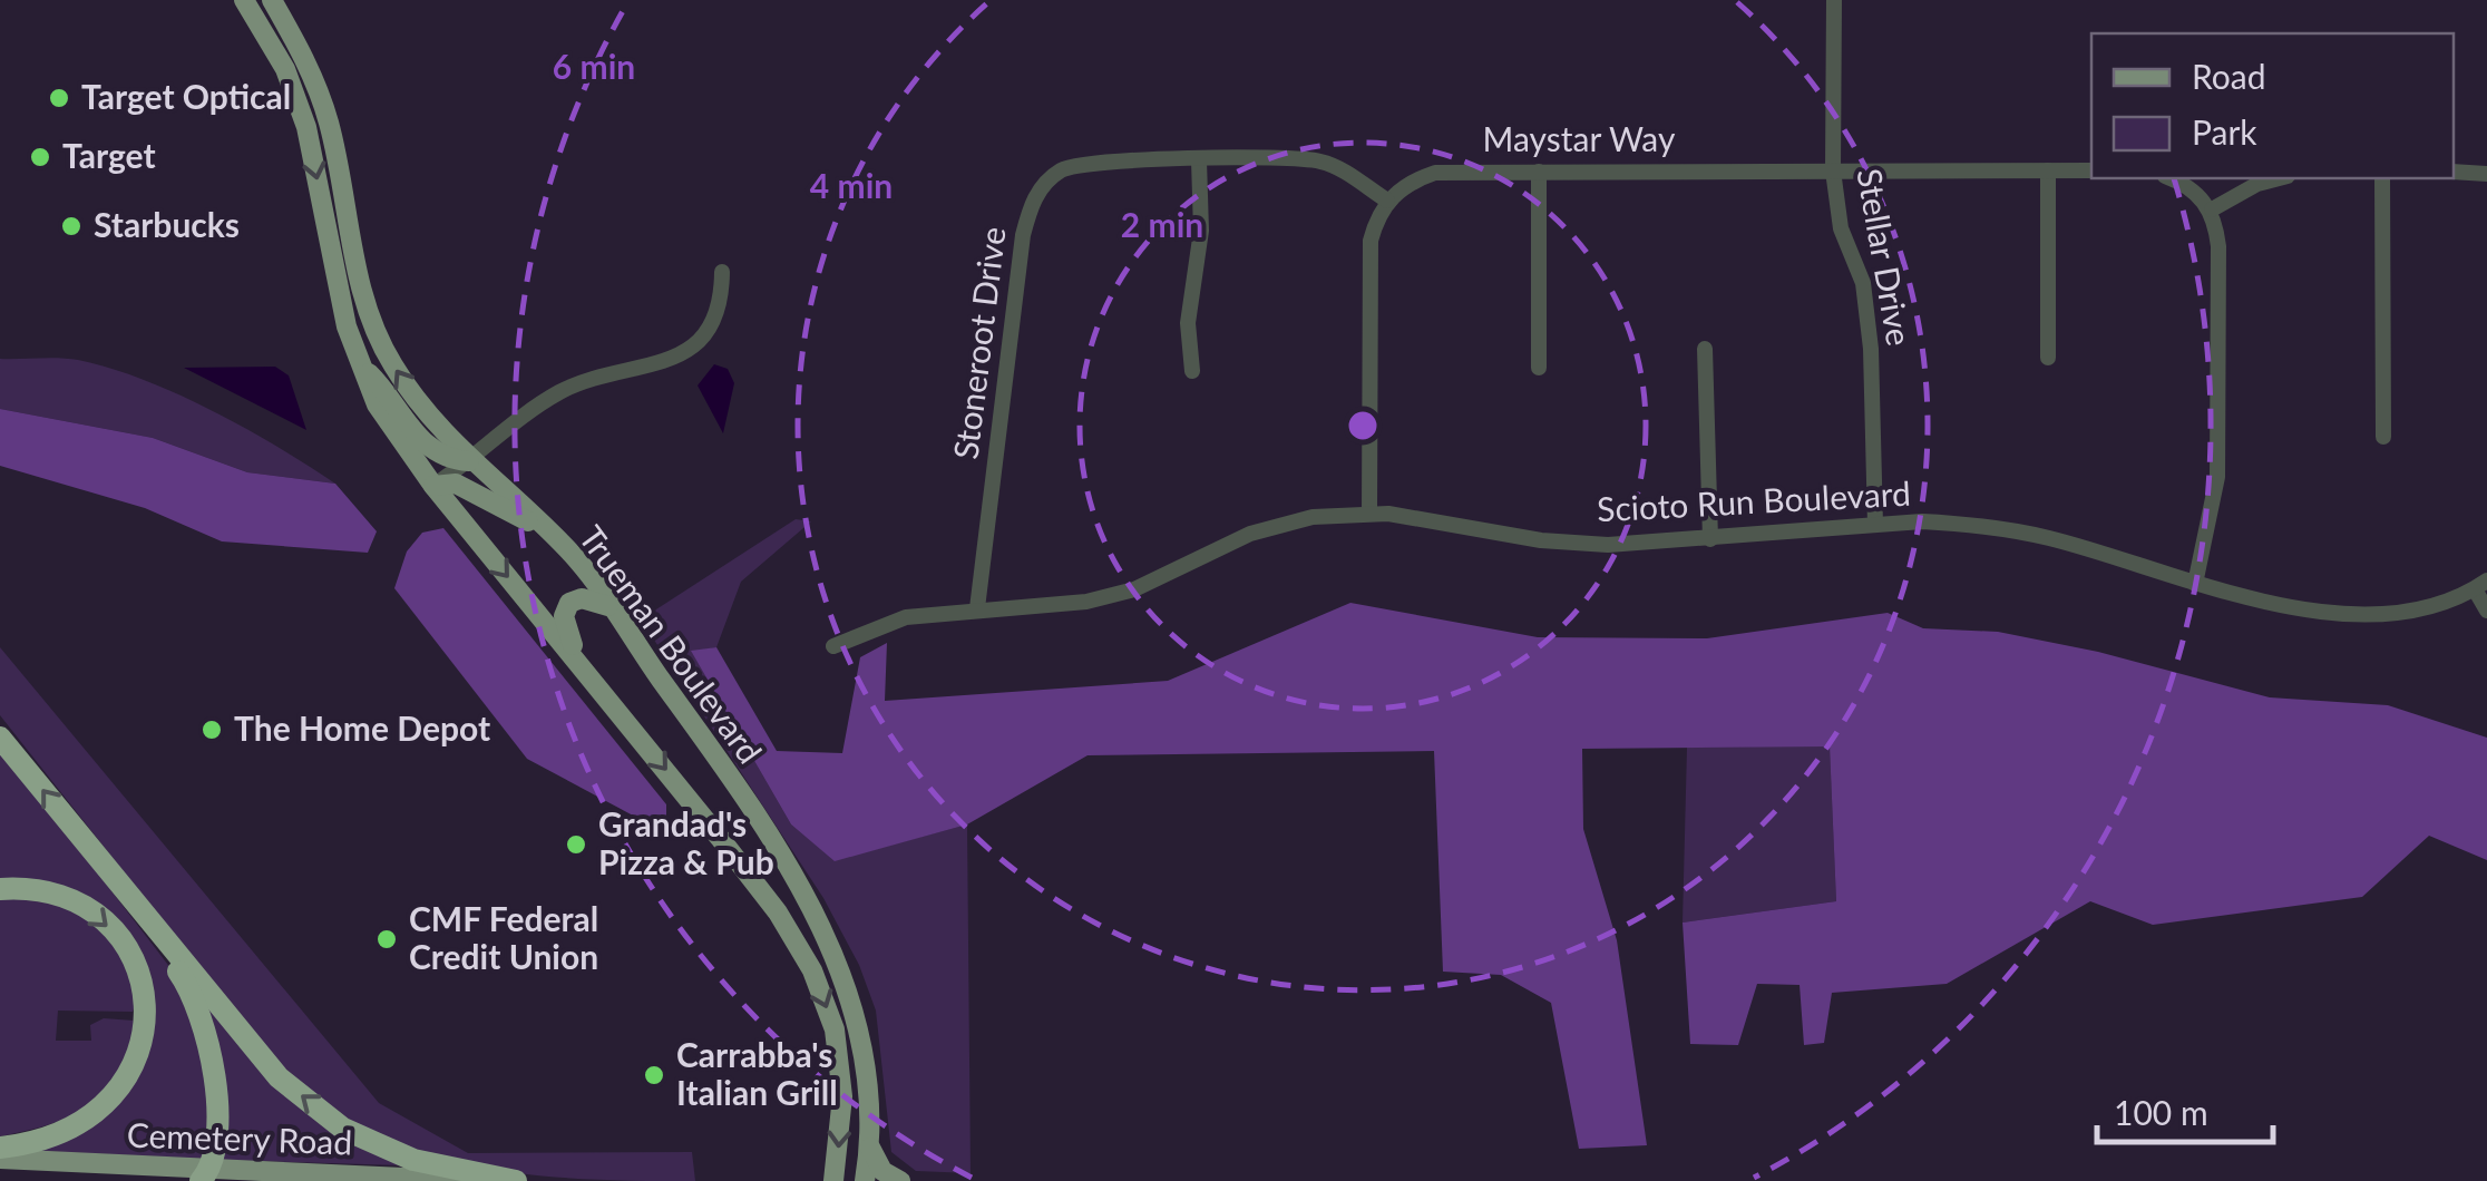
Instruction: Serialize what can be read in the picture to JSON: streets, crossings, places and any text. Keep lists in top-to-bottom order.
{
  "streets": {
    "main road": ["Trueman Boulevard", "Cemetery Road"],
    "street": [
      "Maystar Way",
      "Stellar Drive",
      "Stoneroot Drive",
      "Scioto Run Boulevard"
    ]
  },
  "crossings": [
    ["Maystar Way", "Stellar Drive"],
    ["Maystar Way", "Stoneroot Drive"],
    ["Stellar Drive", "Scioto Run Boulevard"],
    ["Stoneroot Drive", "Scioto Run Boulevard"]
  ],
  "places": [
    "Target Optical",
    "Target",
    "Starbucks",
    "The Home Depot",
    "Grandad's Pizza & Pub",
    "CMF Federal Credit Union",
    "Carrabba's Italian Grill"
  ],
  "legend": ["Road", "Park"],
  "scale_bar": "100 m",
  "rings": ["6 min", "4 min", "2 min"]
}
